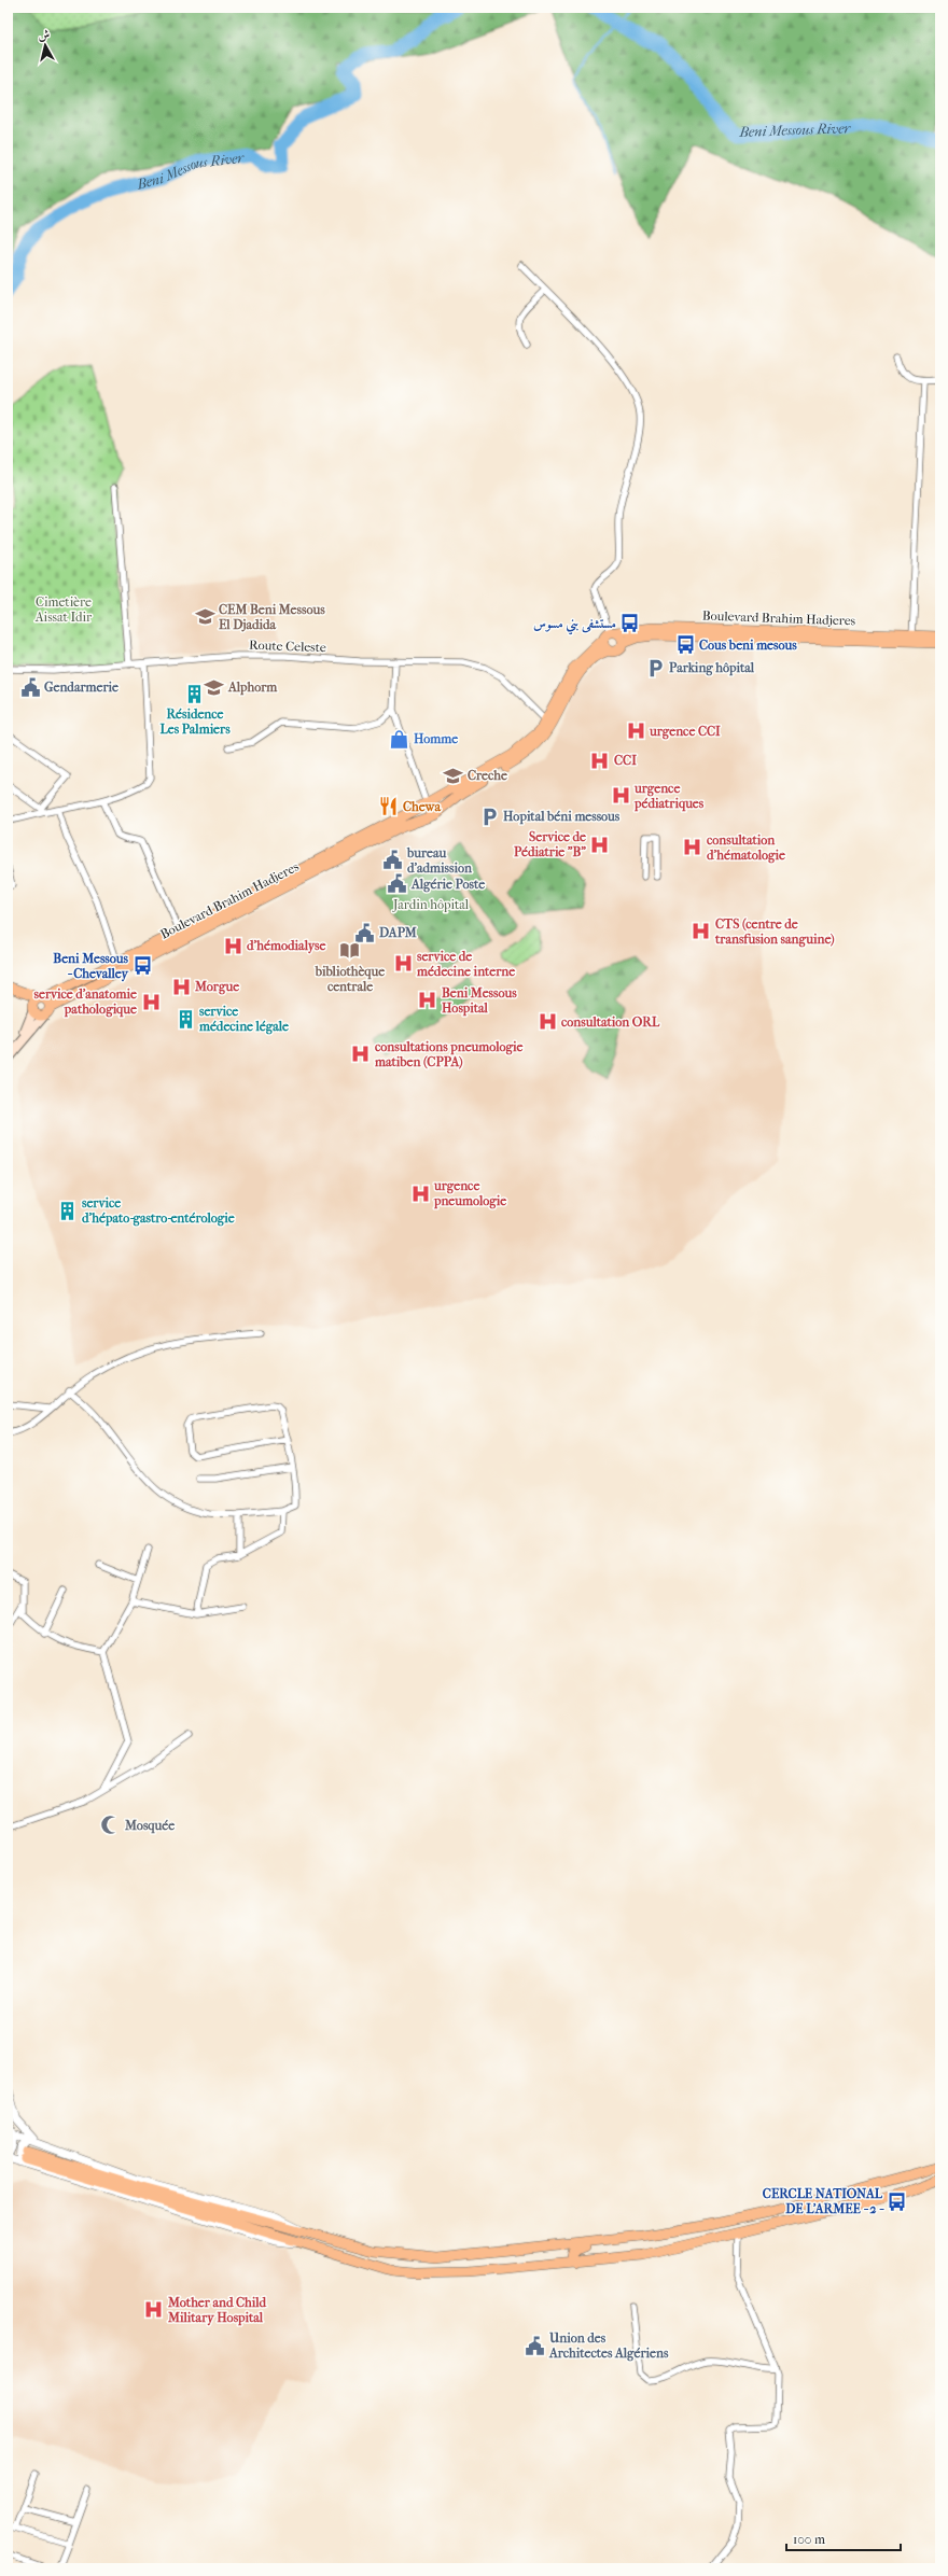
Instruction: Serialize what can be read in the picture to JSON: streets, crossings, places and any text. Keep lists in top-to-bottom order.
{
  "streets": {
    "main road": ["Boulevard Brahim Hadjeres"],
    "street": ["Route Celeste"]
  },
  "water": ["Beni Messous River"],
  "parks": ["Cimetière Aissat Idir", "Jardin hôpital"],
  "places": {
    "school or university": ["CEM Beni Messous El Djadida", "Alphorm", "Creche"],
    "bus stop": [
      "مستشفى بني مسوس",
      "Cous beni mesous",
      "Beni Messous - Chevalley",
      "CERCLE NATIONAL DE L'ARMEE - 2 -"
    ],
    "parking": ["Parking hôpital", "Hopital béni messous"],
    "public building": [
      "Gendarmerie",
      "bureau d'admission",
      "Algérie Poste",
      "DAPM",
      "Union des Architectes Algériens"
    ],
    "building": ["Résidence Les Palmiers", "service médecine légale", "service d'hépato-gastro-entérologie"],
    "hospital": [
      "urgence CCI",
      "CCI",
      "urgence pédiatriques",
      "Service de Pédiatrie \"B\"",
      "consultation d'hématologie",
      "CTS (centre de transfusion sanguine)",
      "d'hémodialyse",
      "service de médecine interne",
      "Morgue",
      "Beni Messous Hospital",
      "service d'anatomie pathologique",
      "consultation ORL",
      "consultations pneumologie matiben (CPPA)",
      "urgence pneumologie",
      "Mother and Child Military Hospital"
    ],
    "shop": ["Homme"],
    "restaurant": ["Chewa"],
    "library": ["bibliothèque centrale"],
    "mosque": ["Mosquée"]
  },
  "scale_bar": "100 m",
  "north": "top"
}
